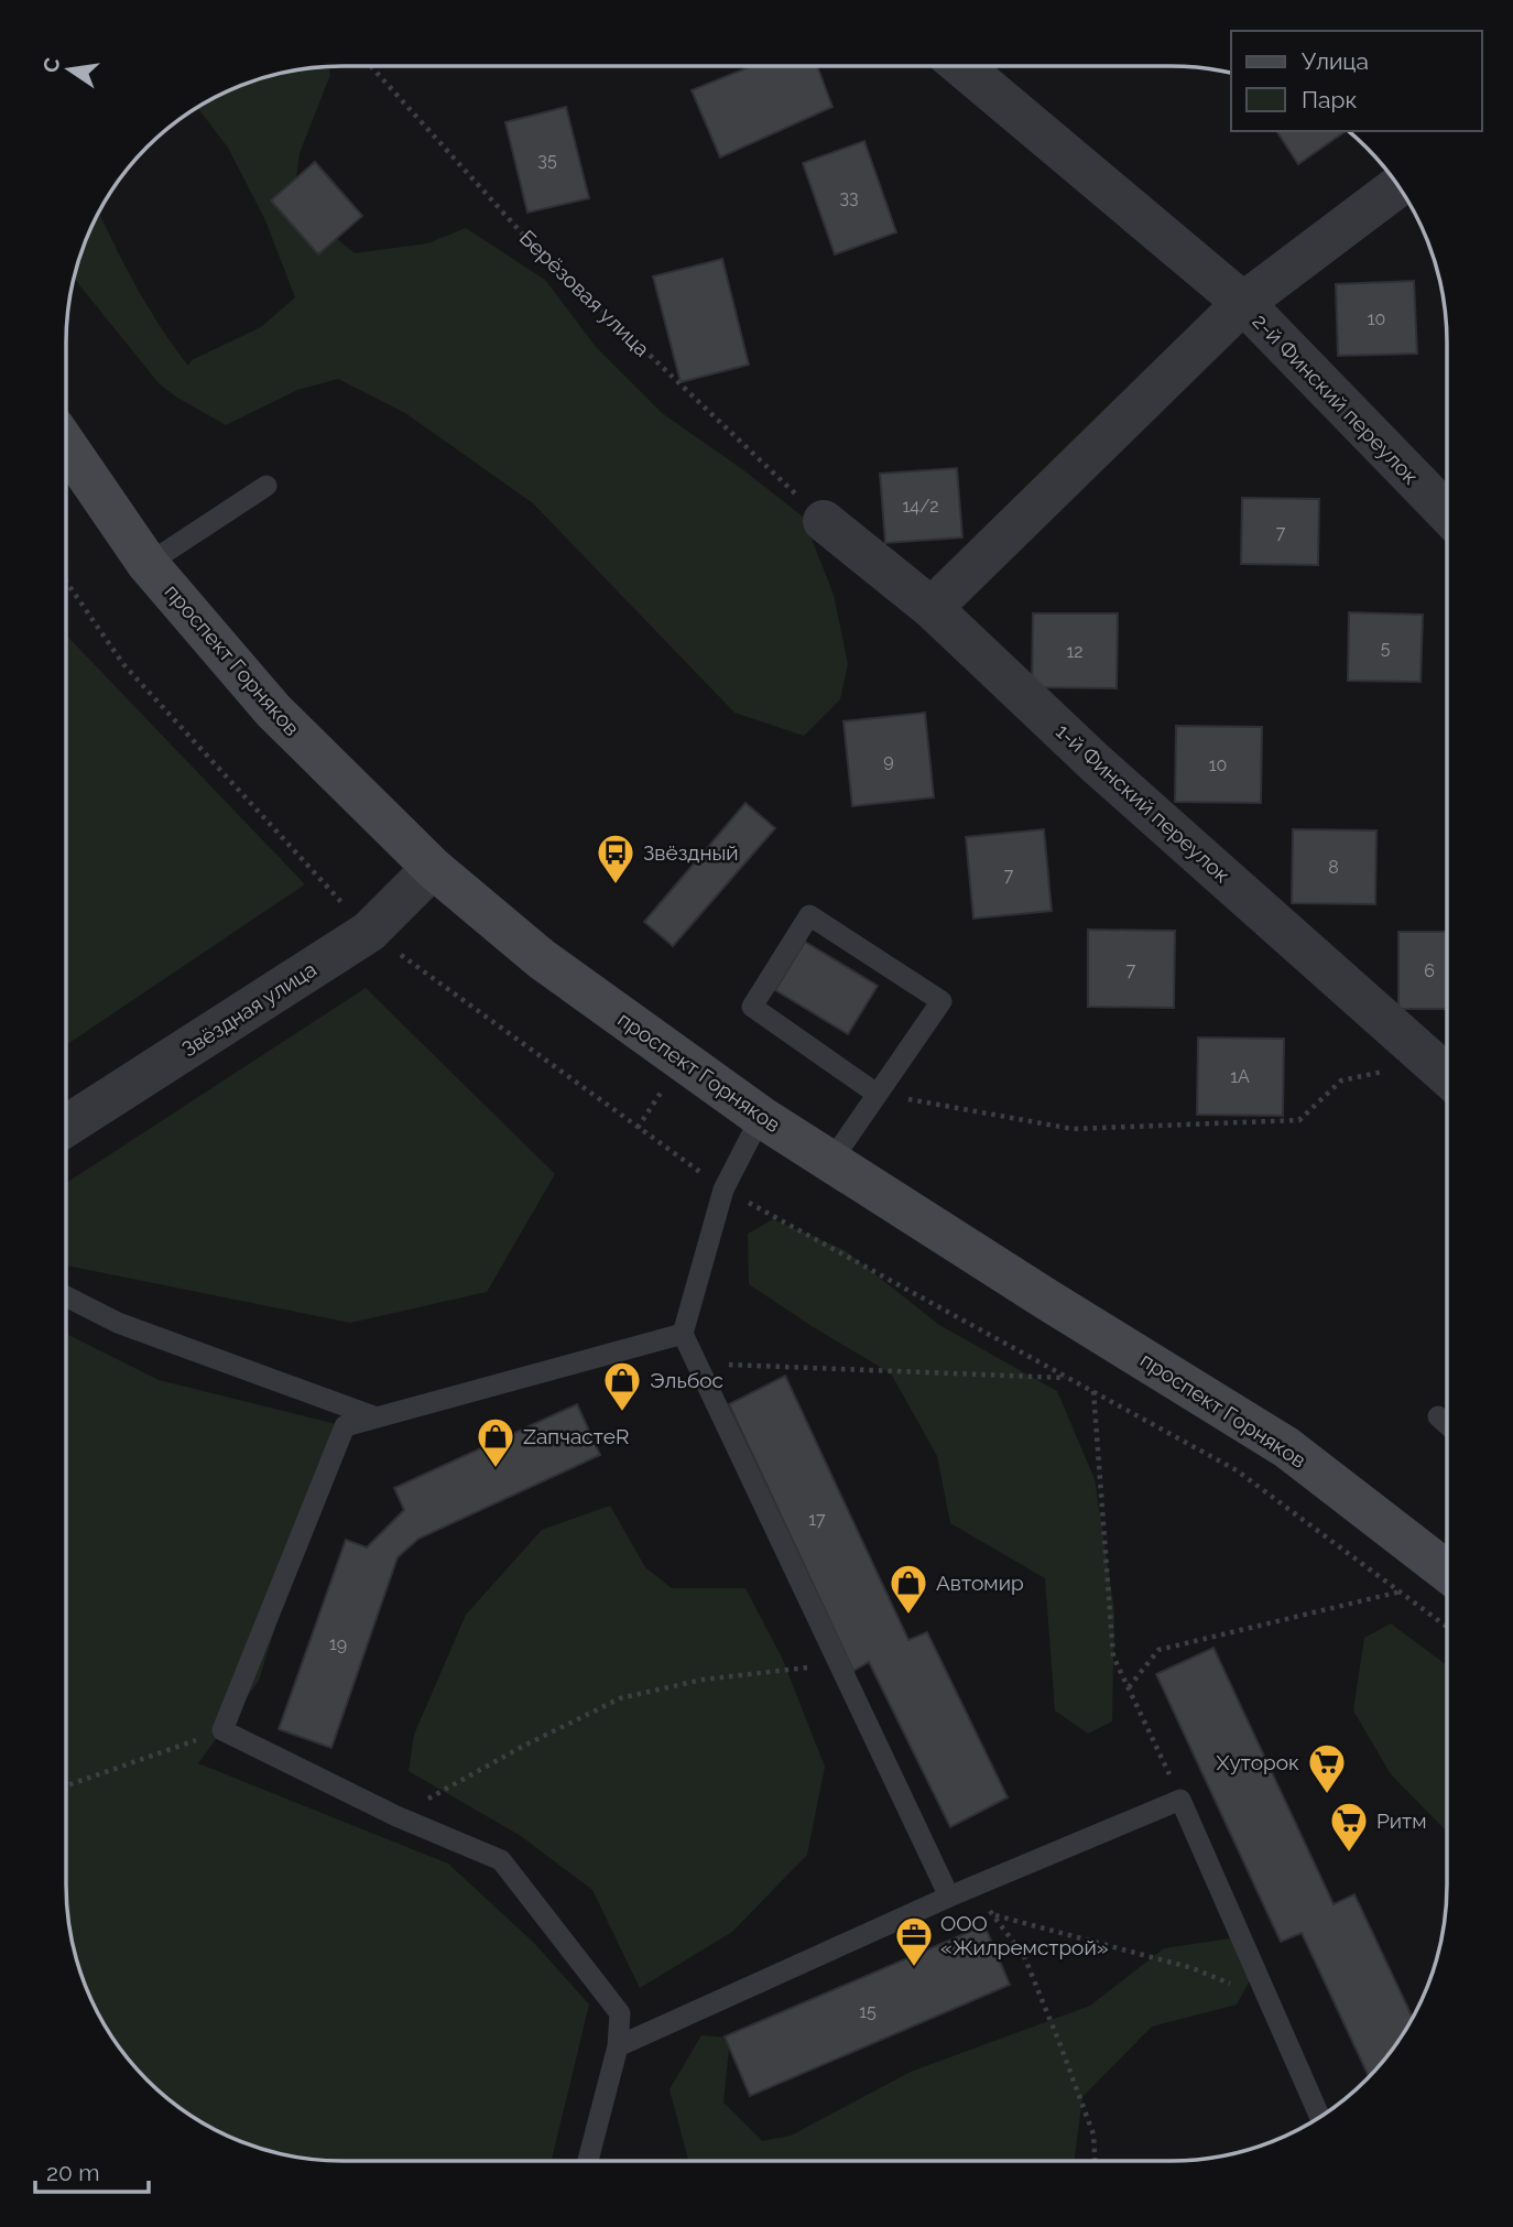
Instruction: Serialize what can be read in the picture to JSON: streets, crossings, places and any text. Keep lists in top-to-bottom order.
{
  "streets": {
    "main road": ["проспект Горняков"],
    "street": ["2-й Финский переулок", "1-й Финский переулок", "Звёздная улица"],
    "path": ["Берёзовая улица"]
  },
  "crossings": [
    ["Берёзовая улица", "1-й Финский переулок"],
    ["проспект Горняков", "Звёздная улица"]
  ],
  "places": {
    "bus stop": ["Звёздный"],
    "shop": ["Эльбос", "ZапчастеR", "Автомир"],
    "supermarket": ["Хуторок", "Ритм"],
    "office": ["ООО «Жилремстрой»"]
  },
  "house_numbers": [
    "35",
    "33",
    "10",
    "14/2",
    "7",
    "5",
    "12",
    "9",
    "10",
    "8",
    "7",
    "7",
    "6",
    "1А",
    "17",
    "19",
    "15"
  ],
  "legend": ["Улица", "Парк"],
  "scale_bar": "20 m",
  "north": "left"
}
